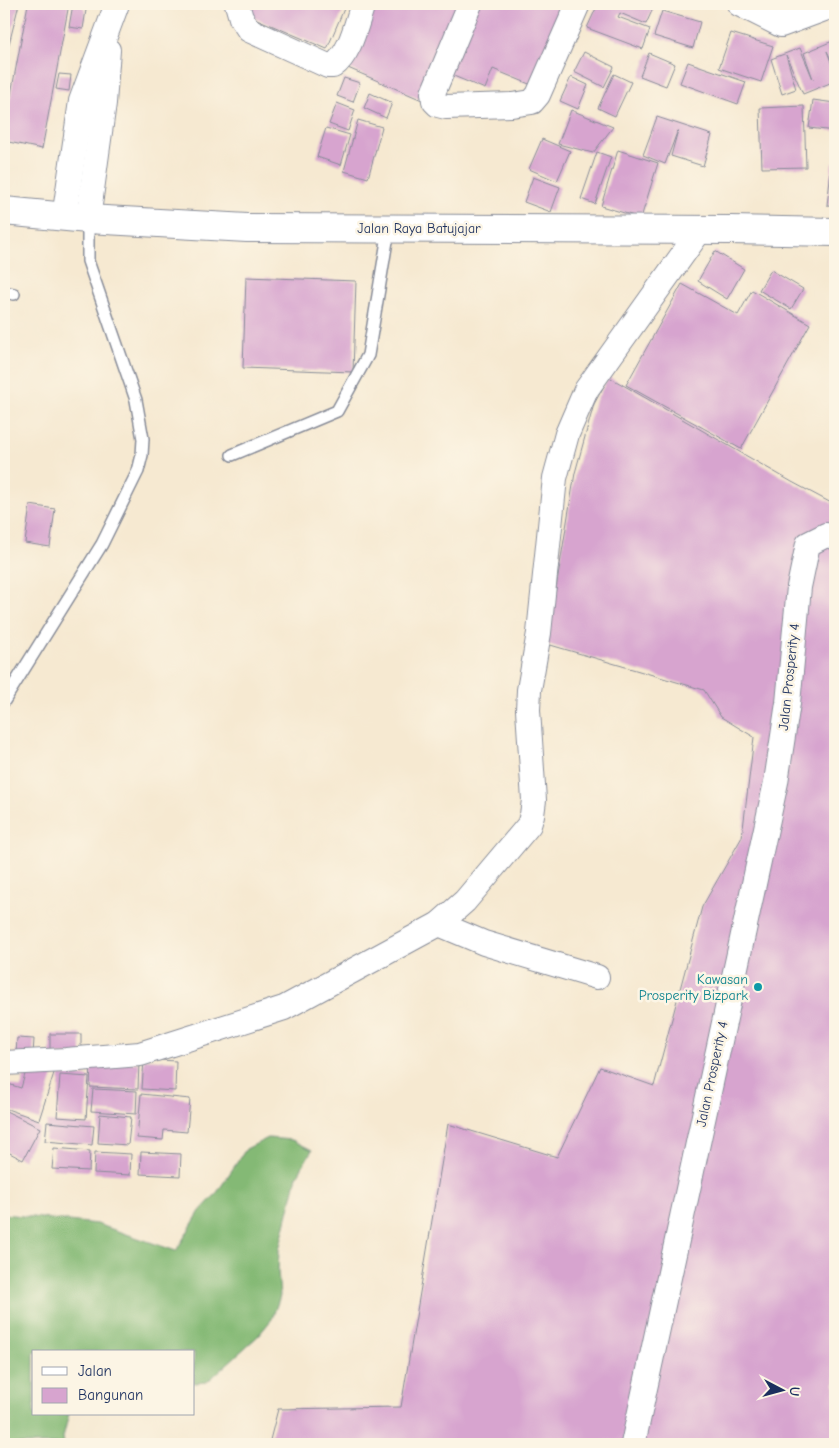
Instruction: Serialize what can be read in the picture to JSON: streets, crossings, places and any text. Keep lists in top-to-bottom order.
{
  "streets": {
    "highway": ["Jalan Raya Batujajar"],
    "street": ["Jalan Prosperity 4"]
  },
  "places": ["Kawasan Prosperity Bizpark"],
  "legend": ["Jalan", "Bangunan"],
  "north": "right"
}
